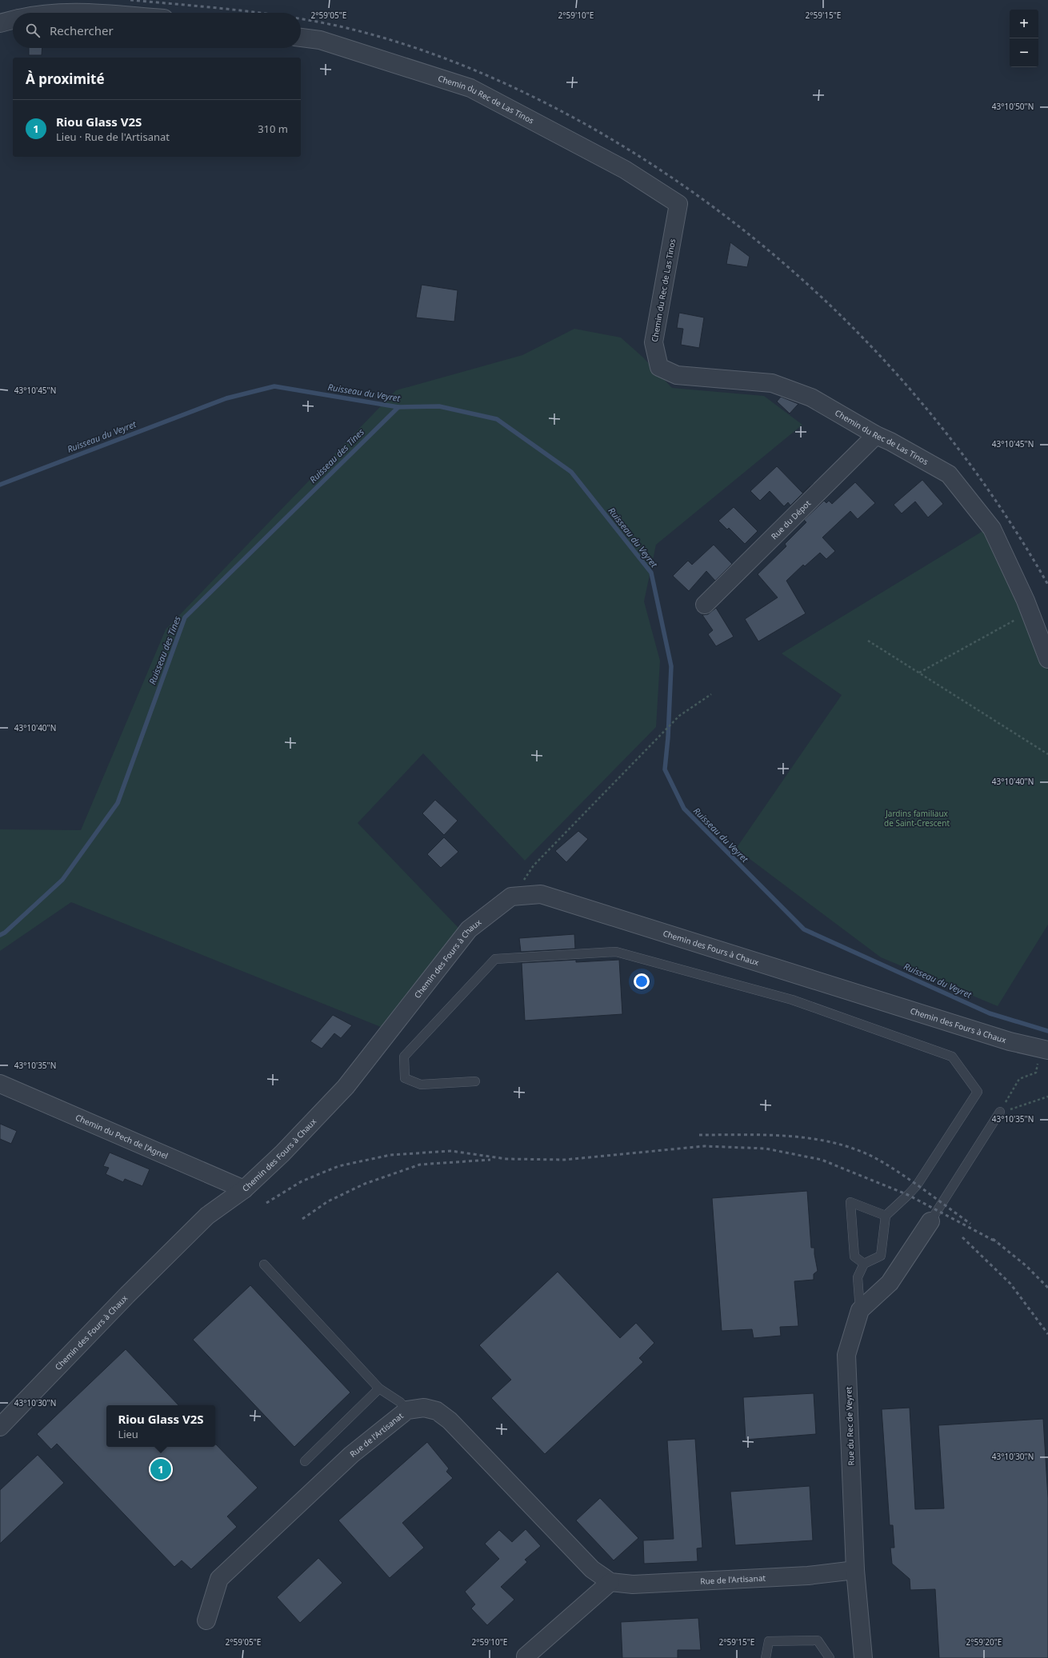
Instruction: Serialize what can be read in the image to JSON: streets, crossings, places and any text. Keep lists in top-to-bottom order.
{
  "streets": {
    "street": [
      "Chemin du Rec de Las Tinos",
      "Rue du Dépot",
      "Chemin des Fours à Chaux",
      "Chemin du Pech de l'Agnel",
      "Rue du Rec de Veyret",
      "Rue de l'Artisanat"
    ]
  },
  "crossings": [
    ["Chemin du Rec de Las Tinos", "Rue du Dépot"],
    ["Chemin des Fours à Chaux", "Chemin du Pech de l'Agnel"],
    ["Rue du Rec de Veyret", "Rue de l'Artisanat"]
  ],
  "water": ["Ruisseau du Veyret", "Ruisseau des Tines"],
  "parks": ["Jardins familiaux de Saint-Crescent"],
  "page": {
    "map_buttons": ["+", "−"],
    "search": "Rechercher",
    "heading": "À proximité",
    "list": [
      {
        "mark": "1",
        "name": "Riou Glass V2S",
        "note": "Lieu · Rue de l'Artisanat",
        "value": "310 m"
      }
    ],
    "popup": ["Riou Glass V2S", "Lieu"],
    "pins": "1"
  },
  "coordinates": [
    "2°59'05\"E",
    "2°59'10\"E",
    "2°59'15\"E",
    "43°10'50\"N",
    "43°10'45\"N",
    "43°10'40\"N",
    "43°10'35\"N",
    "43°10'30\"N",
    "2°59'20\"E"
  ]
}
